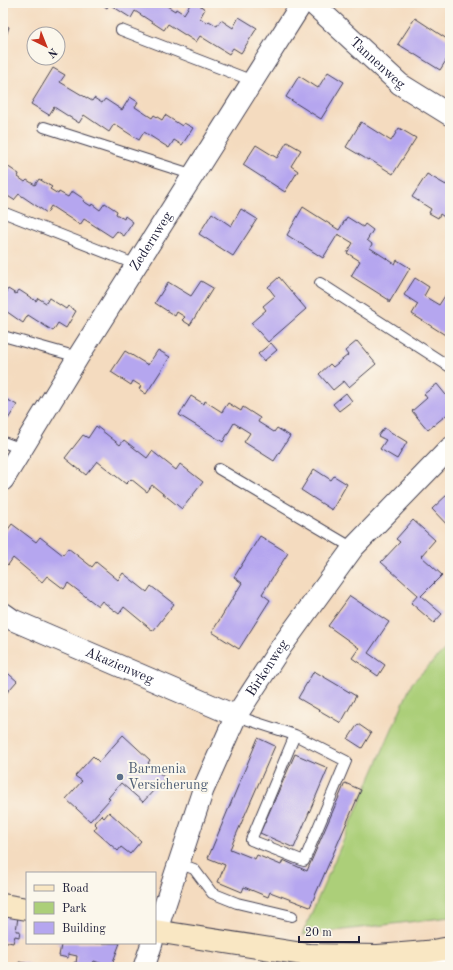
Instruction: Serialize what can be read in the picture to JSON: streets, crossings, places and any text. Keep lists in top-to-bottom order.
{
  "streets": {
    "street": [
      "Tannenweg",
      "Zedernweg",
      "Akazienweg",
      "Birkenweg"
    ]
  },
  "crossings": [
    ["Akazienweg", "Birkenweg"]
  ],
  "places": ["Barmenia Versicherung"],
  "legend": ["Road", "Park", "Building"],
  "scale_bar": "20 m",
  "north": "bottom right"
}
